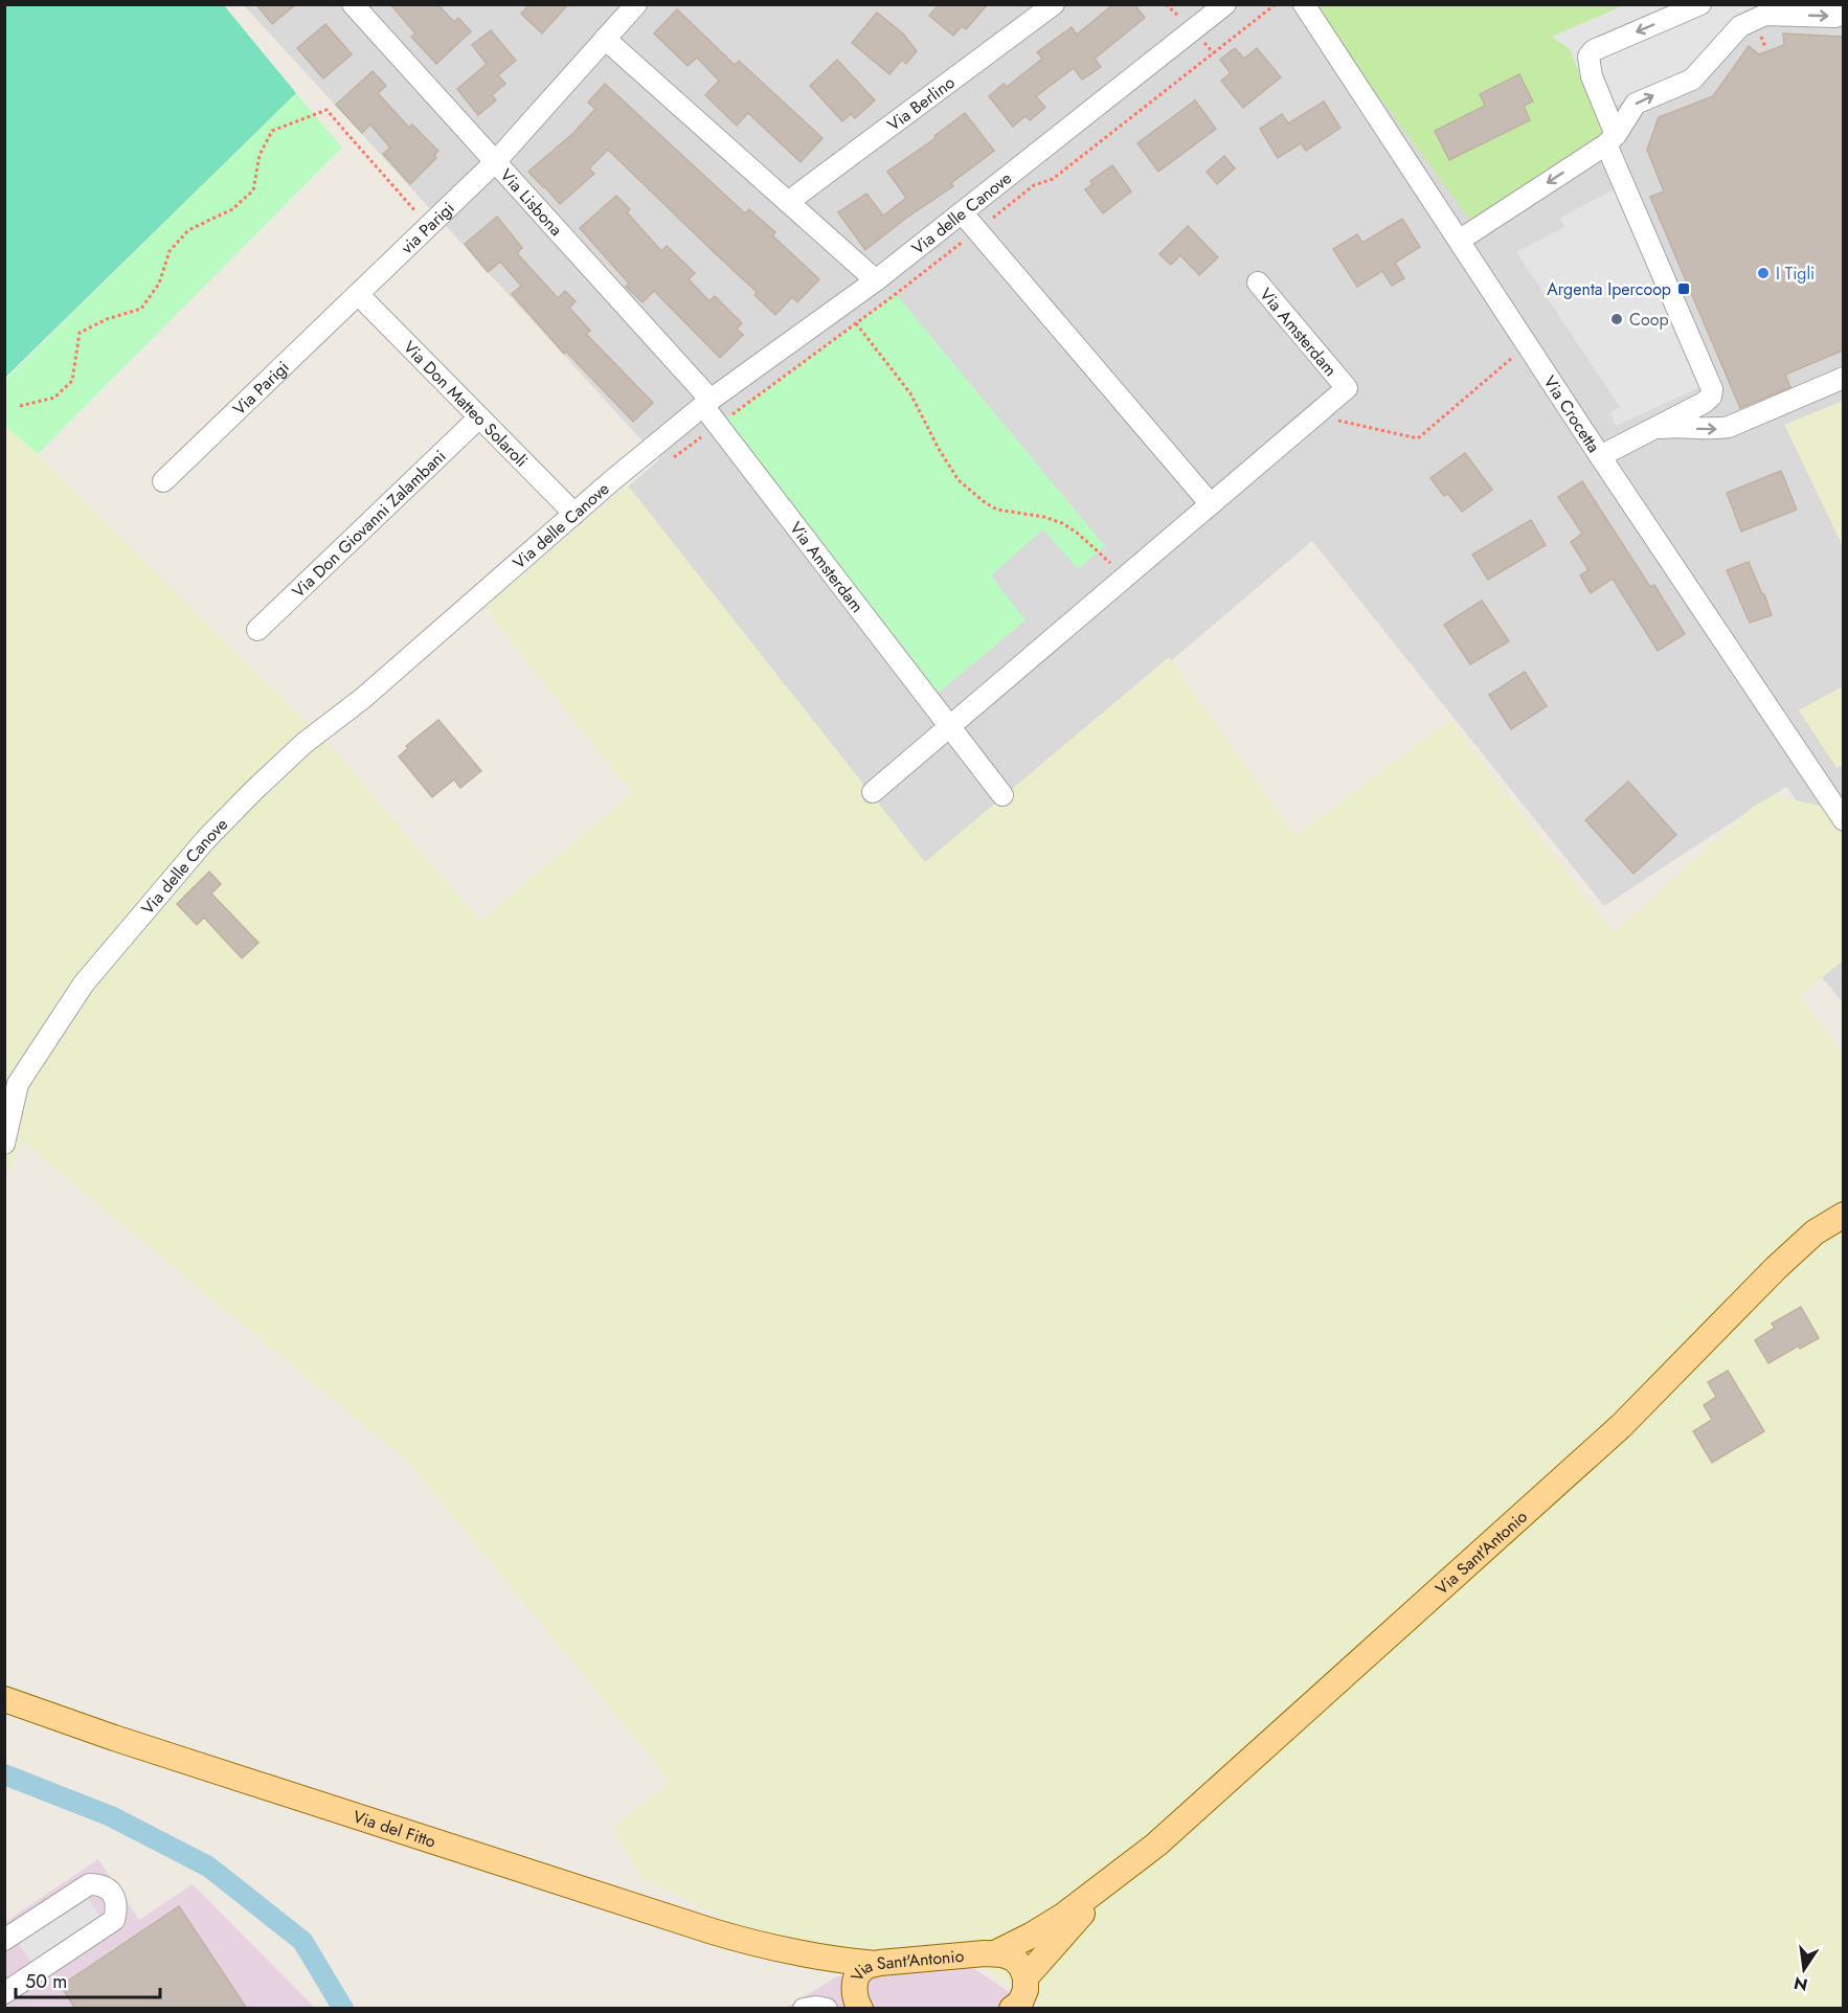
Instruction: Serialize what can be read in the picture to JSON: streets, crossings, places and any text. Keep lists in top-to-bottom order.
{
  "streets": {
    "main road": ["Via Sant'Antonio", "Via del Fitto"],
    "street": [
      "Via Berlino",
      "Via Lisbona",
      "Via delle Canove",
      "via Parigi",
      "Via Amsterdam",
      "Via Parigi",
      "Via Don Matteo Solaroli",
      "Via Crocetta",
      "Via Don Giovanni Zalambani"
    ]
  },
  "crossings": [
    ["Via Lisbona", "Via delle Canove"],
    ["Via Lisbona", "via Parigi"],
    ["Via Lisbona", "Via Amsterdam"],
    ["Via delle Canove", "Via Amsterdam"],
    ["Via delle Canove", "Via Don Matteo Solaroli"],
    ["via Parigi", "Via Parigi"],
    ["via Parigi", "Via Don Matteo Solaroli"],
    ["Via Parigi", "Via Don Matteo Solaroli"],
    ["Via Don Matteo Solaroli", "Via Don Giovanni Zalambani"],
    ["Via Sant'Antonio", "Via del Fitto"]
  ],
  "places": {
    "other": ["I Tigli", "Coop"],
    "transit": ["Argenta Ipercoop"]
  },
  "scale_bar": "50 m",
  "north": "bottom"
}
